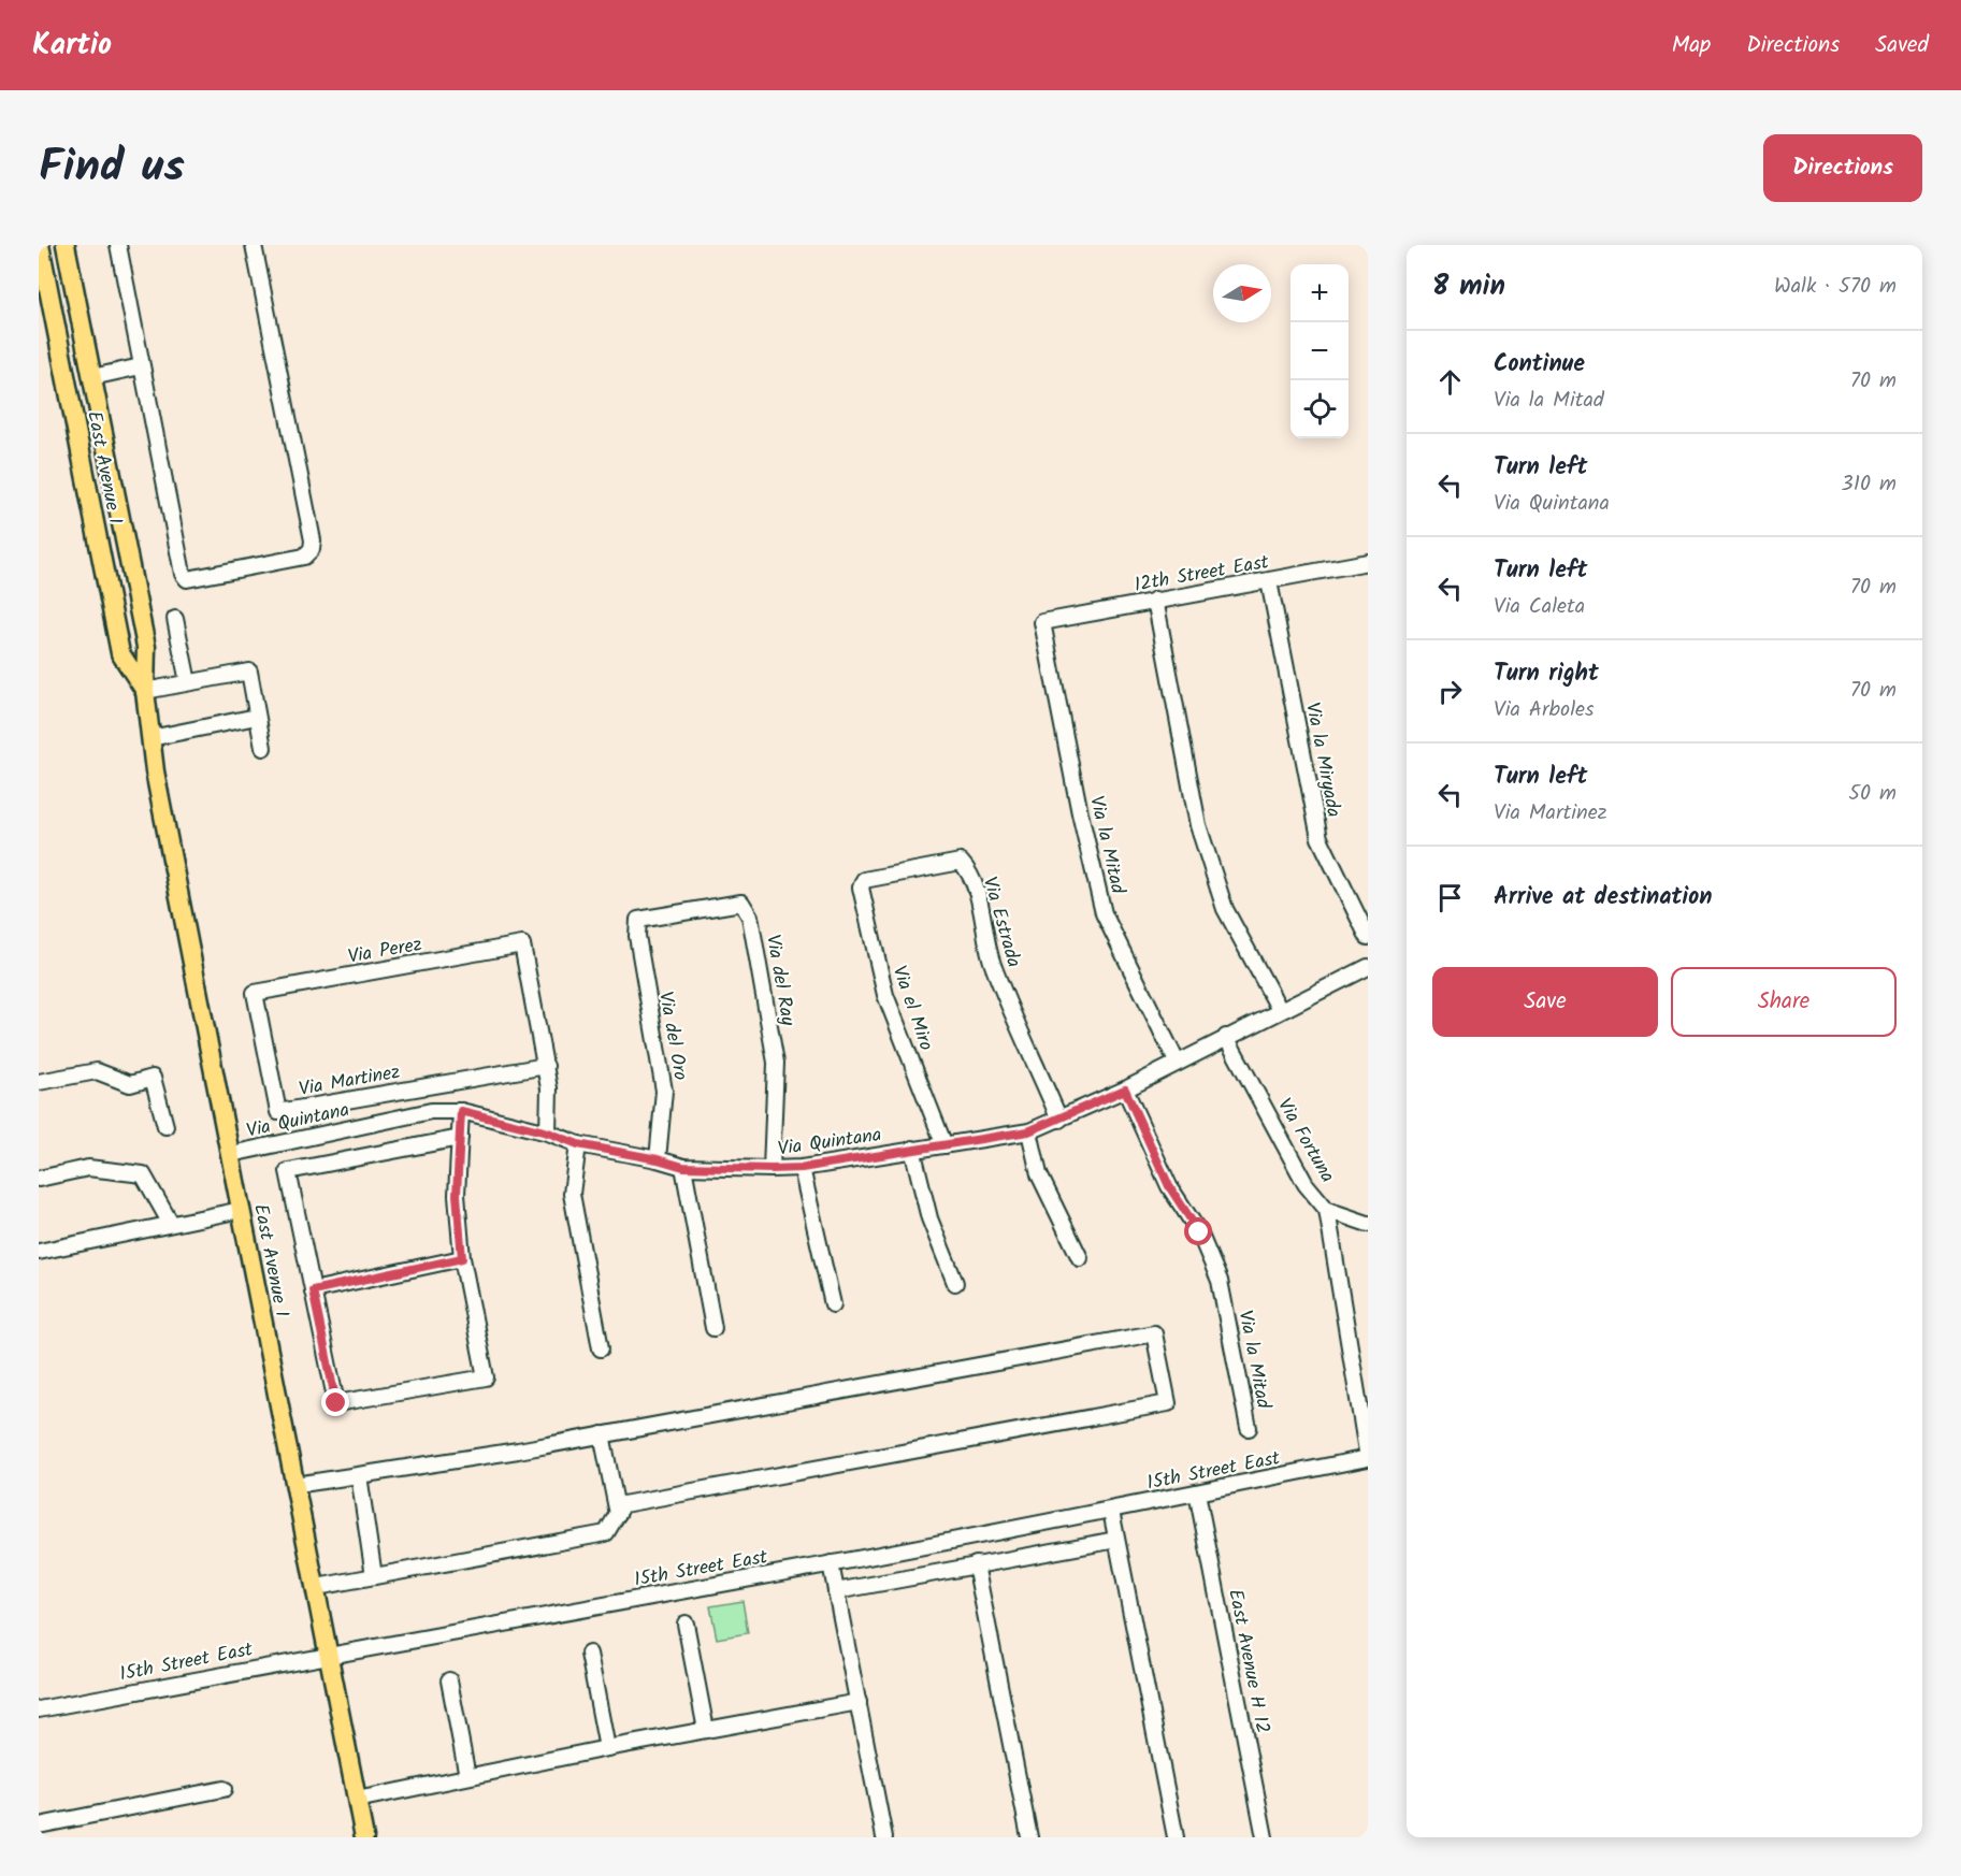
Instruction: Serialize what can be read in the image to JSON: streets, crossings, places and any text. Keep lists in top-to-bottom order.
{
  "streets": {
    "main road": ["East Avenue I"],
    "street": [
      "12th Street East",
      "Via la Miryada",
      "Via la Mitad",
      "Via Estrada",
      "Via Perez",
      "Via del Ray",
      "Via el Miro",
      "Via del Oro",
      "Via Martinez",
      "Via Quintana",
      "Via Fortuna",
      "15th Street East",
      "East Avenue H 12"
    ]
  },
  "crossings": [
    ["East Avenue I", "Via Quintana"],
    ["East Avenue I", "15th Street East"],
    ["12th Street East", "Via la Miryada"],
    ["12th Street East", "Via la Mitad"],
    ["Via la Mitad", "Via Quintana"],
    ["Via Estrada", "Via el Miro"],
    ["Via Estrada", "Via Quintana"],
    ["Via Perez", "Via Martinez"],
    ["Via del Ray", "Via del Oro"],
    ["Via del Ray", "Via Quintana"],
    ["Via el Miro", "Via Quintana"],
    ["Via del Oro", "Via Quintana"],
    ["Via Quintana", "Via Fortuna"],
    ["Via Fortuna", "15th Street East"],
    ["15th Street East", "East Avenue H 12"]
  ],
  "north": "right",
  "page": {
    "header": "Kartio",
    "nav": ["Map", "Directions", "Saved"],
    "title": "Find us",
    "buttons": [
      "Directions",
      ["Save", "Share"]
    ],
    "heading": ["8 min", "Walk · 570 m"],
    "map_buttons": ["+", "−"],
    "list": [
      ["Continue", "Via la Mitad", "70 m"],
      ["Turn left", "Via Quintana", "310 m"],
      ["Turn left", "Via Caleta", "70 m"],
      ["Turn right", "Via Arboles", "70 m"],
      ["Turn left", "Via Martinez", "50 m"],
      "Arrive at destination"
    ]
  }
}
